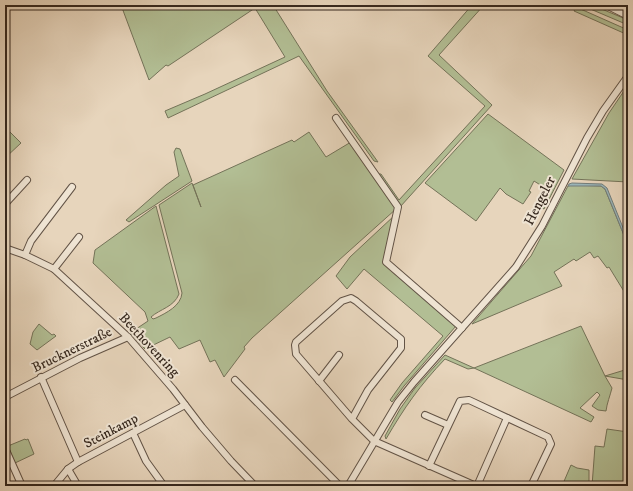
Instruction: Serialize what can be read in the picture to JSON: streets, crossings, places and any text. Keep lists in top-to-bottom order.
{
  "streets": {
    "street": [
      "Hengeler",
      "Beethovenring",
      "Brucknerstraße",
      "Steinkamp"
    ]
  },
  "crossings": [
    ["Beethovenring", "Brucknerstraße"],
    ["Beethovenring", "Steinkamp"]
  ]
}
